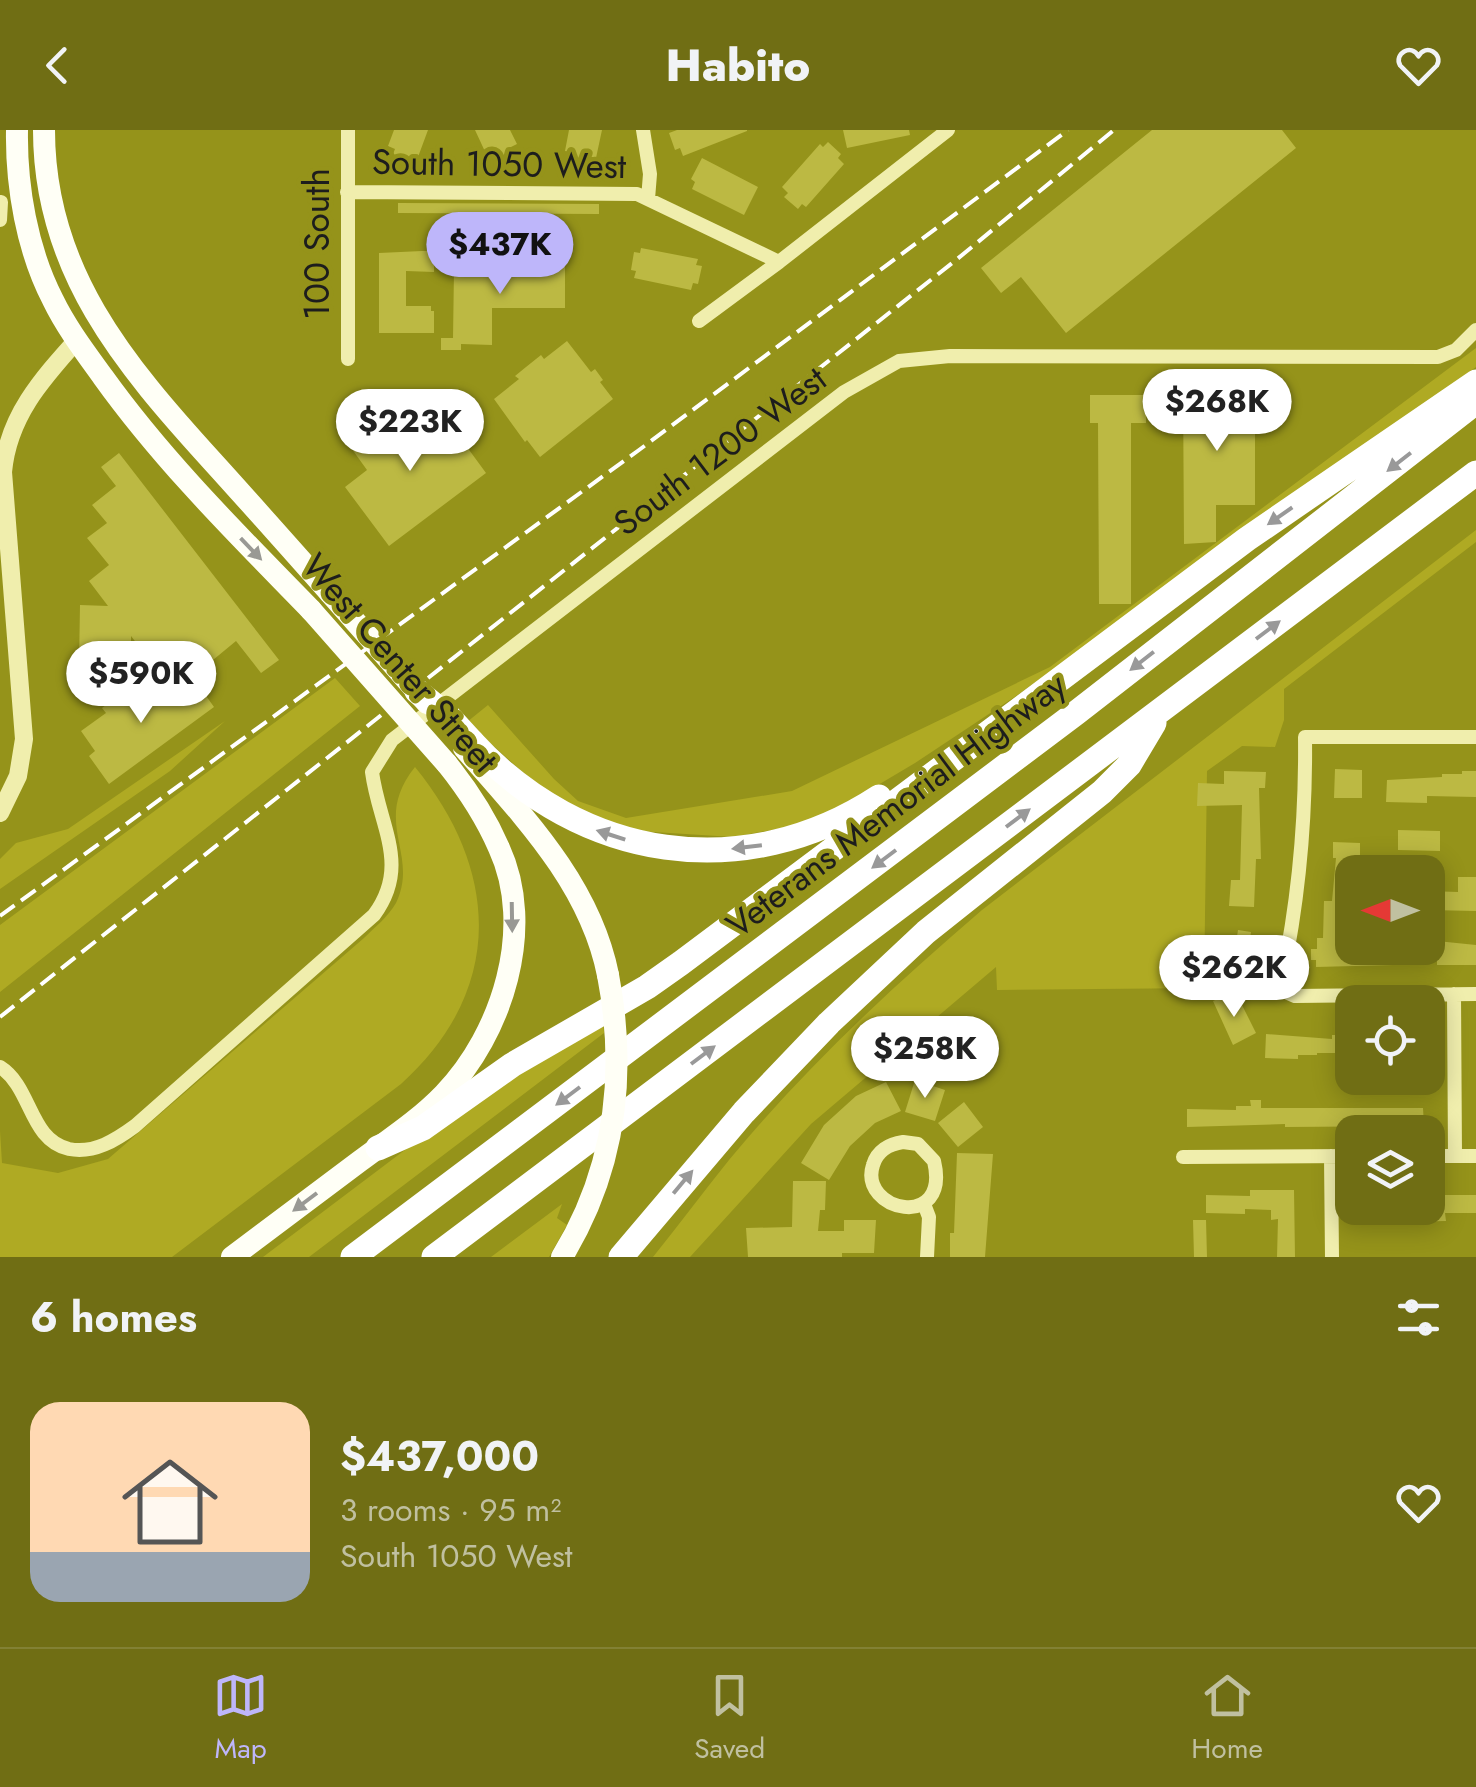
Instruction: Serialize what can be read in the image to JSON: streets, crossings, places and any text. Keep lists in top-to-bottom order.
{
  "streets": {
    "highway": ["Veterans Memorial Highway"],
    "main road": ["West Center Street"],
    "street": ["South 1050 West", "100 South", "South 1200 West"]
  },
  "crossings": [
    ["South 1050 West", "100 South"]
  ],
  "north": "left",
  "page": {
    "header": "Habito",
    "price": [
      "$437K",
      "$268K",
      "$223K",
      "$590K",
      "$262K",
      "$258K"
    ],
    "heading": "6 homes",
    "list": [
      {
        "name": "$437,000",
        "note": "3 rooms · 95 m² · South 1050 West"
      }
    ],
    "tabs": ["Map", "Saved", "Home"]
  }
}
